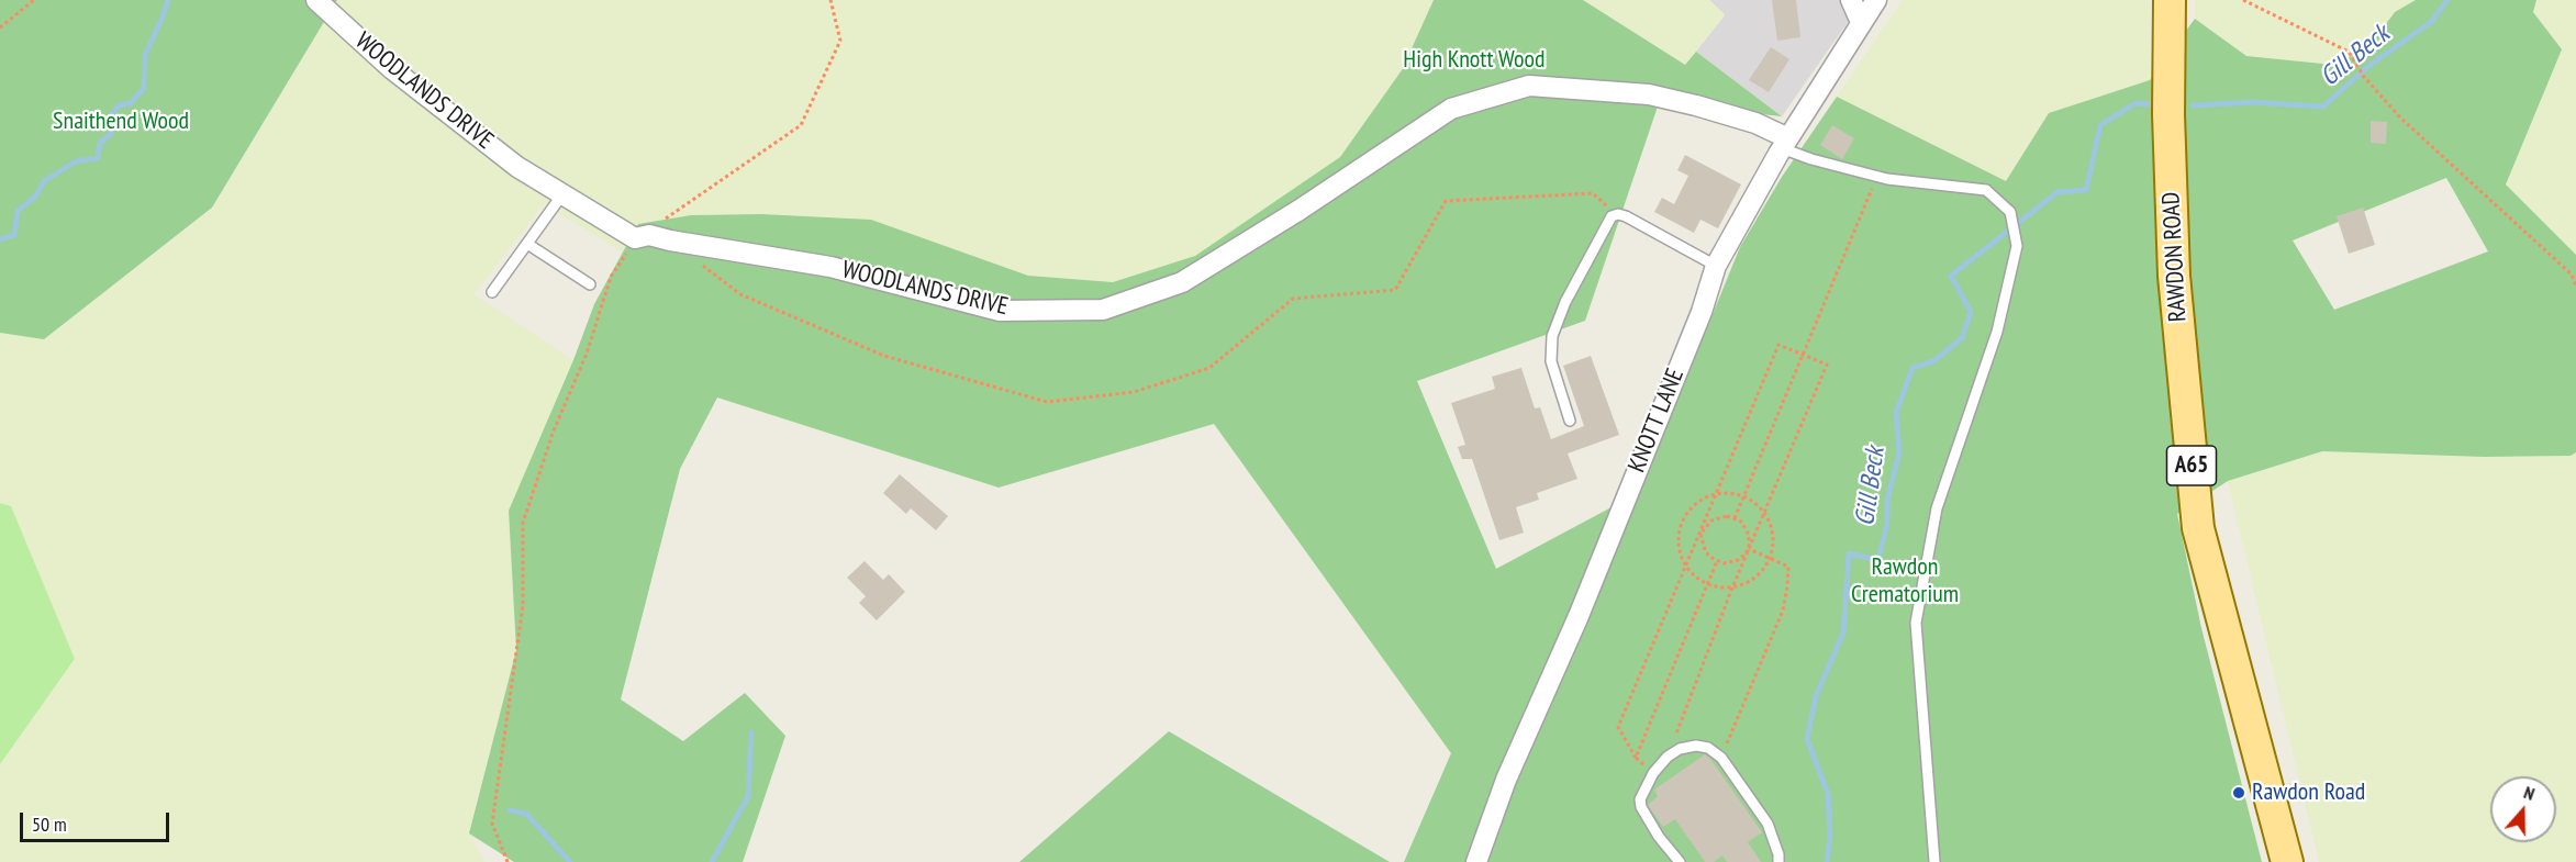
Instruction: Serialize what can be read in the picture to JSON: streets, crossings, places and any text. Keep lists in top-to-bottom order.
{
  "streets": {
    "main road": ["RAWDON ROAD", "A65"],
    "street": ["WOODLANDS DRIVE", "KNOTT LANE"]
  },
  "crossings": [
    ["WOODLANDS DRIVE", "KNOTT LANE"]
  ],
  "water": ["Gill Beck"],
  "parks": ["High Knott Wood", "Snaithend Wood", "Rawdon Crematorium"],
  "places": ["Rawdon Road"],
  "scale_bar": "50 m",
  "north": "top"
}
